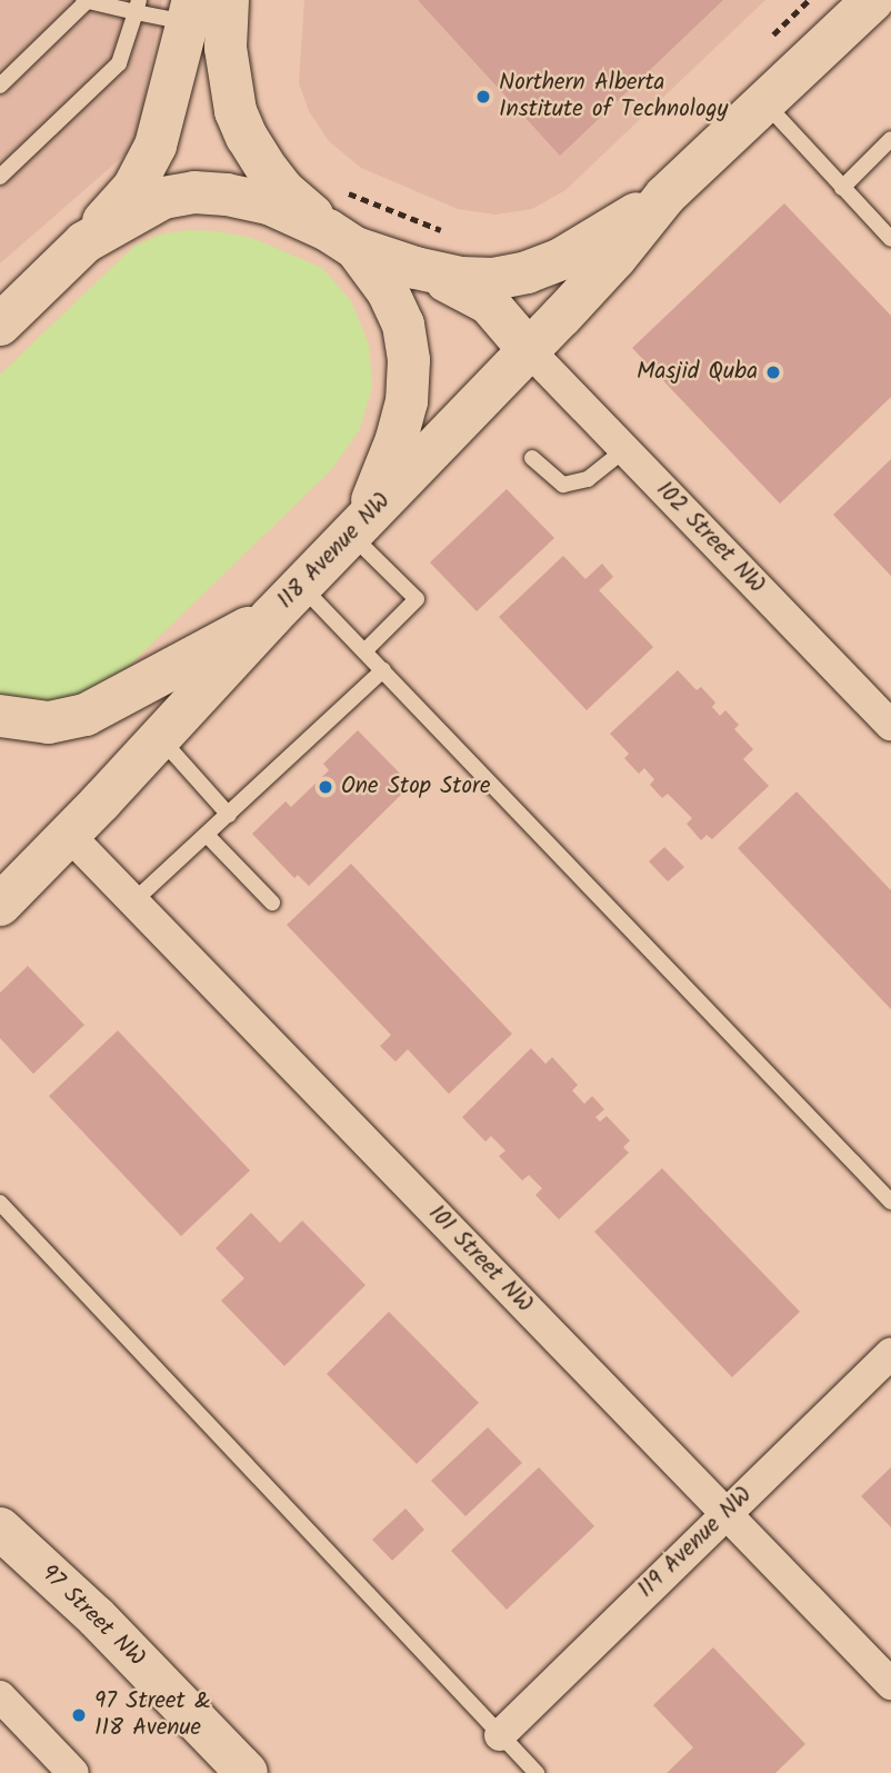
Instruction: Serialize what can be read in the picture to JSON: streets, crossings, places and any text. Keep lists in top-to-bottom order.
{
  "streets": {
    "main road": ["118 Avenue NW", "97 Street NW"],
    "street": ["102 Street NW", "101 Street NW", "119 Avenue NW"]
  },
  "crossings": [
    ["102 Street NW", "118 Avenue NW"],
    ["118 Avenue NW", "101 Street NW"],
    ["101 Street NW", "119 Avenue NW"]
  ],
  "places": [
    "Northern Alberta Institute of Technology",
    "Masjid Quba",
    "One Stop Store",
    "97 Street & 118 Avenue"
  ]
}
